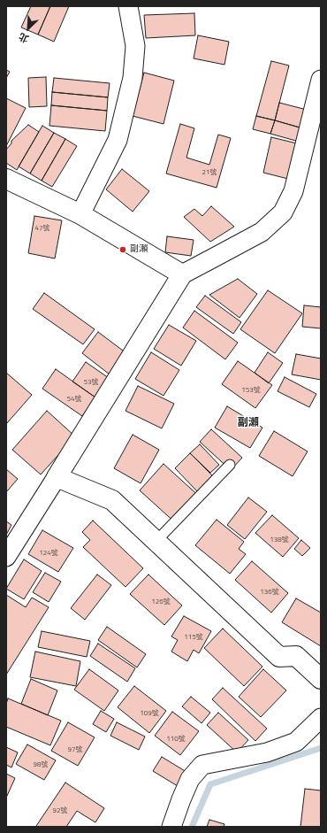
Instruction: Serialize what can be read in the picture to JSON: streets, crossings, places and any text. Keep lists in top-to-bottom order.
{
  "districts": ["副瀨"],
  "places": ["副瀨"],
  "house_numbers": [
    "21號",
    "47號",
    "53號",
    "153號",
    "54號",
    "138號",
    "124號",
    "136號",
    "126號",
    "115號",
    "109號",
    "110號",
    "97號",
    "98號",
    "92號"
  ],
  "north": "bottom left"
}
